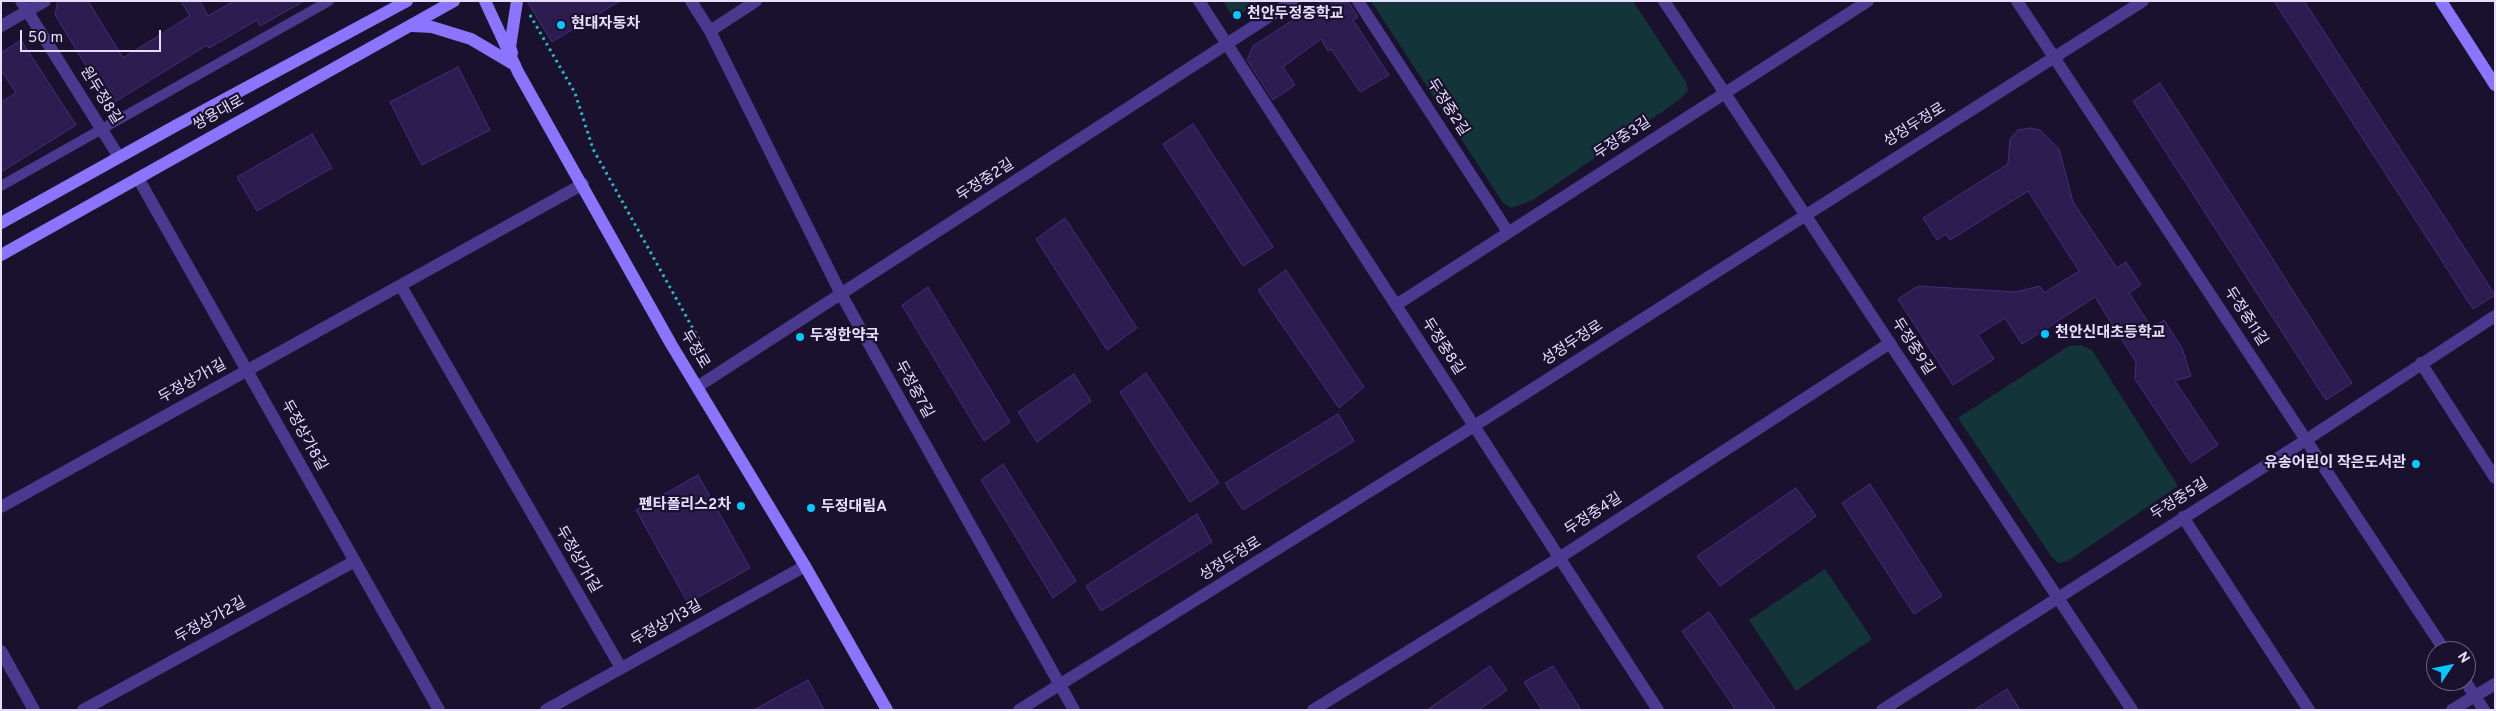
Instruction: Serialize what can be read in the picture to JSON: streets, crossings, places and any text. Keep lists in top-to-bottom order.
{
  "streets": {
    "street": [
      "원두정8길",
      "두정중2길",
      "쌍용대로",
      "성정두정로",
      "두정중3길",
      "두정중11길",
      "두정중8길",
      "두정중9길",
      "두정로",
      "두정상가1길",
      "두정중7길",
      "두정상가8길",
      "두정중5길",
      "두정중4길",
      "두정상가2길",
      "두정상가3길"
    ]
  },
  "crossings": [
    ["원두정8길", "쌍용대로"],
    ["두정중2길", "두정중3길"],
    ["두정중2길", "두정중8길"],
    ["두정중2길", "두정로"],
    ["두정중2길", "두정중7길"],
    ["쌍용대로", "두정상가8길"],
    ["성정두정로", "두정중11길"],
    ["성정두정로", "두정중8길"],
    ["성정두정로", "두정중9길"],
    ["성정두정로", "두정중7길"],
    ["두정중3길", "두정중8길"],
    ["두정중3길", "두정중9길"],
    ["두정중11길", "두정중5길"],
    ["두정중8길", "두정중4길"],
    ["두정중9길", "두정중5길"],
    ["두정중9길", "두정중4길"],
    ["두정로", "두정상가1길"],
    ["두정로", "두정상가3길"],
    ["두정상가1길", "두정상가8길"],
    ["두정상가1길", "두정상가3길"],
    ["두정상가8길", "두정상가2길"]
  ],
  "places": [
    "천안두정중학교",
    "현대자동차",
    "천안신대초등학교",
    "두정한약국",
    "유송어린이 작은도서관",
    "펜타폴리스2차",
    "두정대림A"
  ],
  "scale_bar": "50 m",
  "north": "top right"
}
